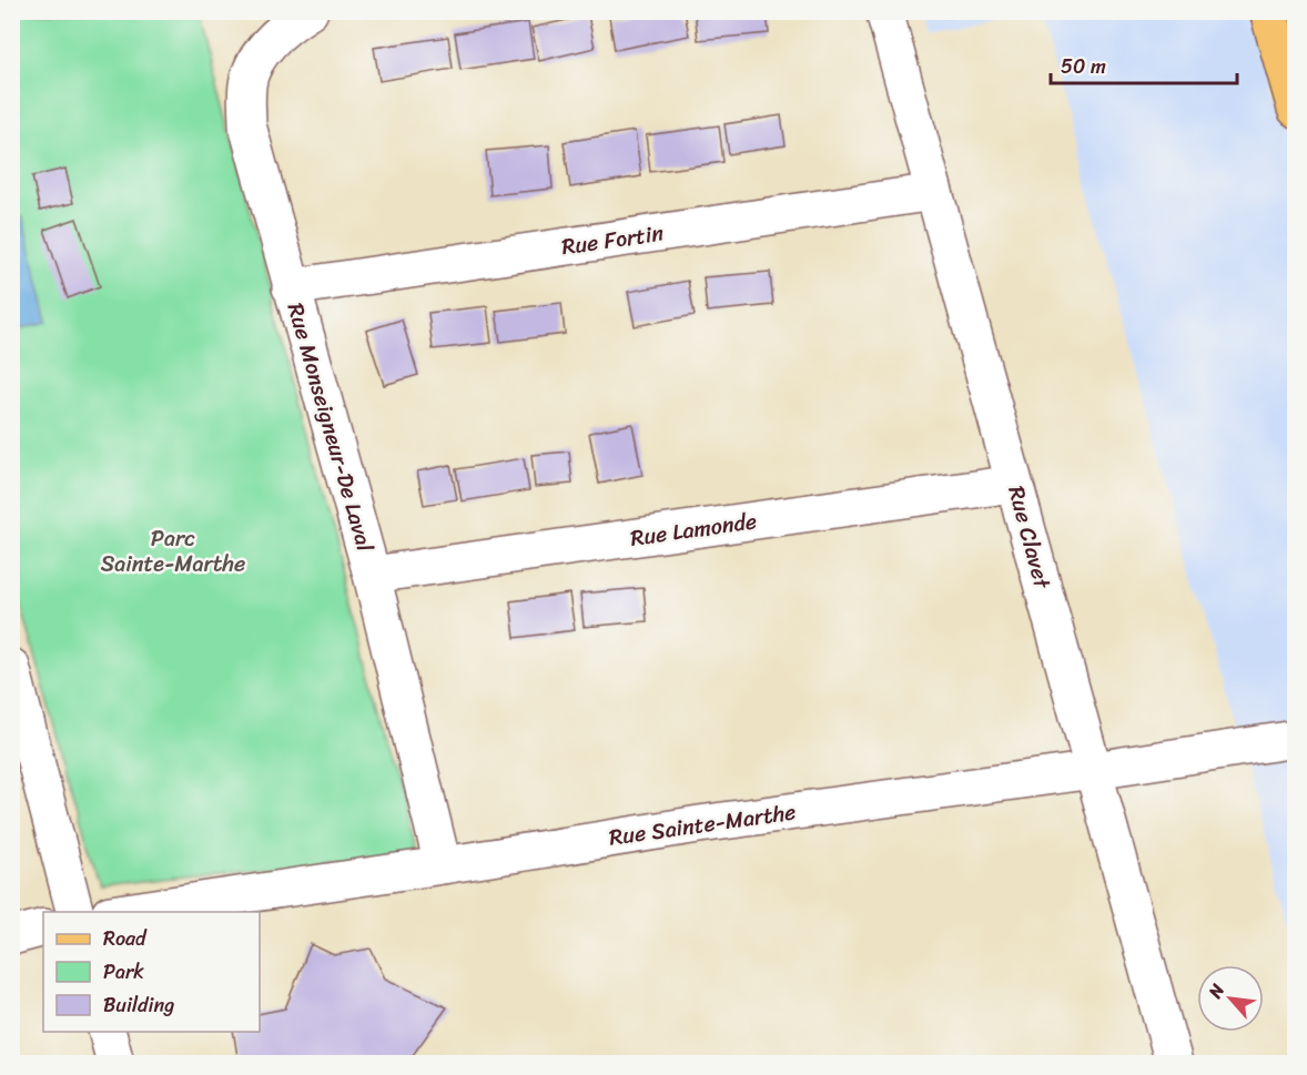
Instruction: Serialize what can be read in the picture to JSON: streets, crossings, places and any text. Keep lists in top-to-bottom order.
{
  "streets": {
    "street": [
      "Rue Fortin",
      "Rue Monseigneur-De Laval",
      "Rue Lamonde",
      "Rue Clavet",
      "Rue Sainte-Marthe"
    ]
  },
  "crossings": [
    ["Rue Fortin", "Rue Monseigneur-De Laval"],
    ["Rue Fortin", "Rue Clavet"],
    ["Rue Monseigneur-De Laval", "Rue Lamonde"],
    ["Rue Monseigneur-De Laval", "Rue Sainte-Marthe"],
    ["Rue Lamonde", "Rue Clavet"],
    ["Rue Clavet", "Rue Sainte-Marthe"]
  ],
  "parks": ["Parc Sainte-Marthe"],
  "legend": ["Road", "Park", "Building"],
  "scale_bar": "50 m",
  "north": "top left"
}
